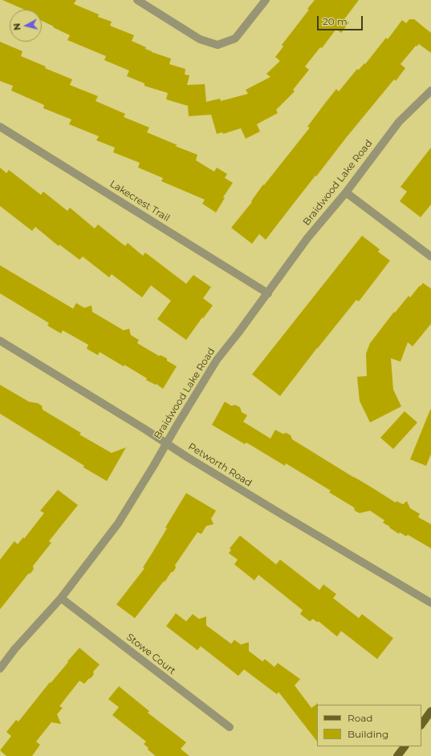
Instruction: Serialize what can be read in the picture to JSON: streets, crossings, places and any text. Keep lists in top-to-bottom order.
{
  "streets": {
    "street": [
      "Braidwood Lake Road",
      "Lakecrest Trail",
      "Petworth Road",
      "Stowe Court"
    ]
  },
  "crossings": [
    ["Braidwood Lake Road", "Lakecrest Trail"],
    ["Braidwood Lake Road", "Petworth Road"],
    ["Braidwood Lake Road", "Stowe Court"]
  ],
  "legend": ["Road", "Building"],
  "scale_bar": "20 m",
  "north": "left"
}
